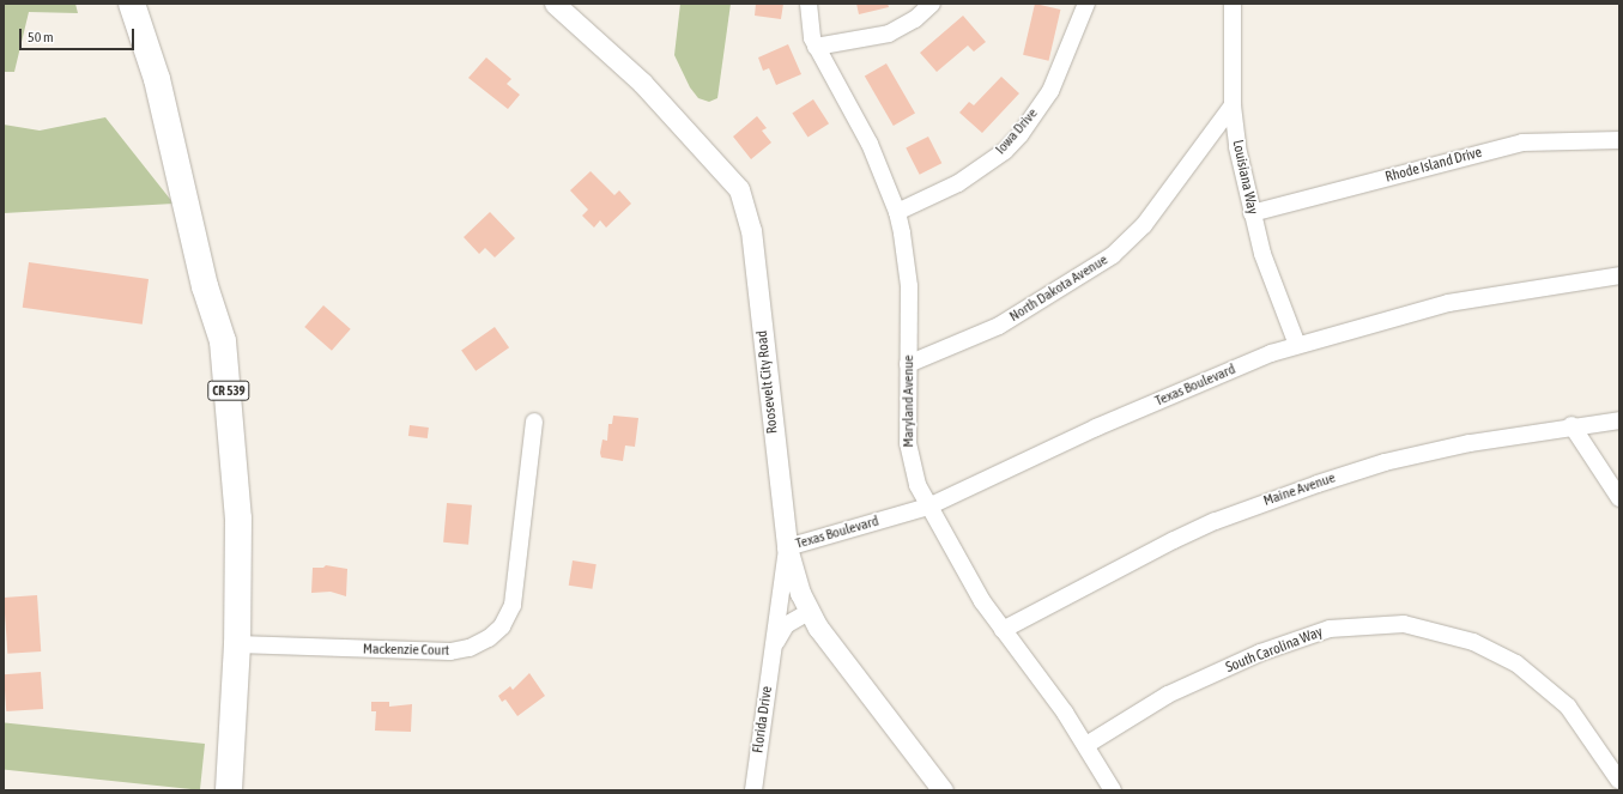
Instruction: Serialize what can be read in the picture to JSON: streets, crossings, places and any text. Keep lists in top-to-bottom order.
{
  "streets": {
    "main road": ["CR 539"],
    "street": [
      "Iowa Drive",
      "Rhode Island Drive",
      "Louisiana Way",
      "North Dakota Avenue",
      "Roosevelt City Road",
      "Texas Boulevard",
      "Maryland Avenue",
      "Maine Avenue",
      "Mackenzie Court",
      "South Carolina Way",
      "Florida Drive"
    ]
  },
  "crossings": [
    ["Iowa Drive", "Maryland Avenue"],
    ["Rhode Island Drive", "Louisiana Way"],
    ["Louisiana Way", "North Dakota Avenue"],
    ["Louisiana Way", "Texas Boulevard"],
    ["North Dakota Avenue", "Maryland Avenue"],
    ["Roosevelt City Road", "Texas Boulevard"],
    ["Roosevelt City Road", "Florida Drive"],
    ["Texas Boulevard", "Maryland Avenue"],
    ["Texas Boulevard", "Florida Drive"],
    ["CR 539", "Mackenzie Court"],
    ["Maryland Avenue", "Maine Avenue"],
    ["Maryland Avenue", "South Carolina Way"]
  ],
  "scale_bar": "50 m"
}
